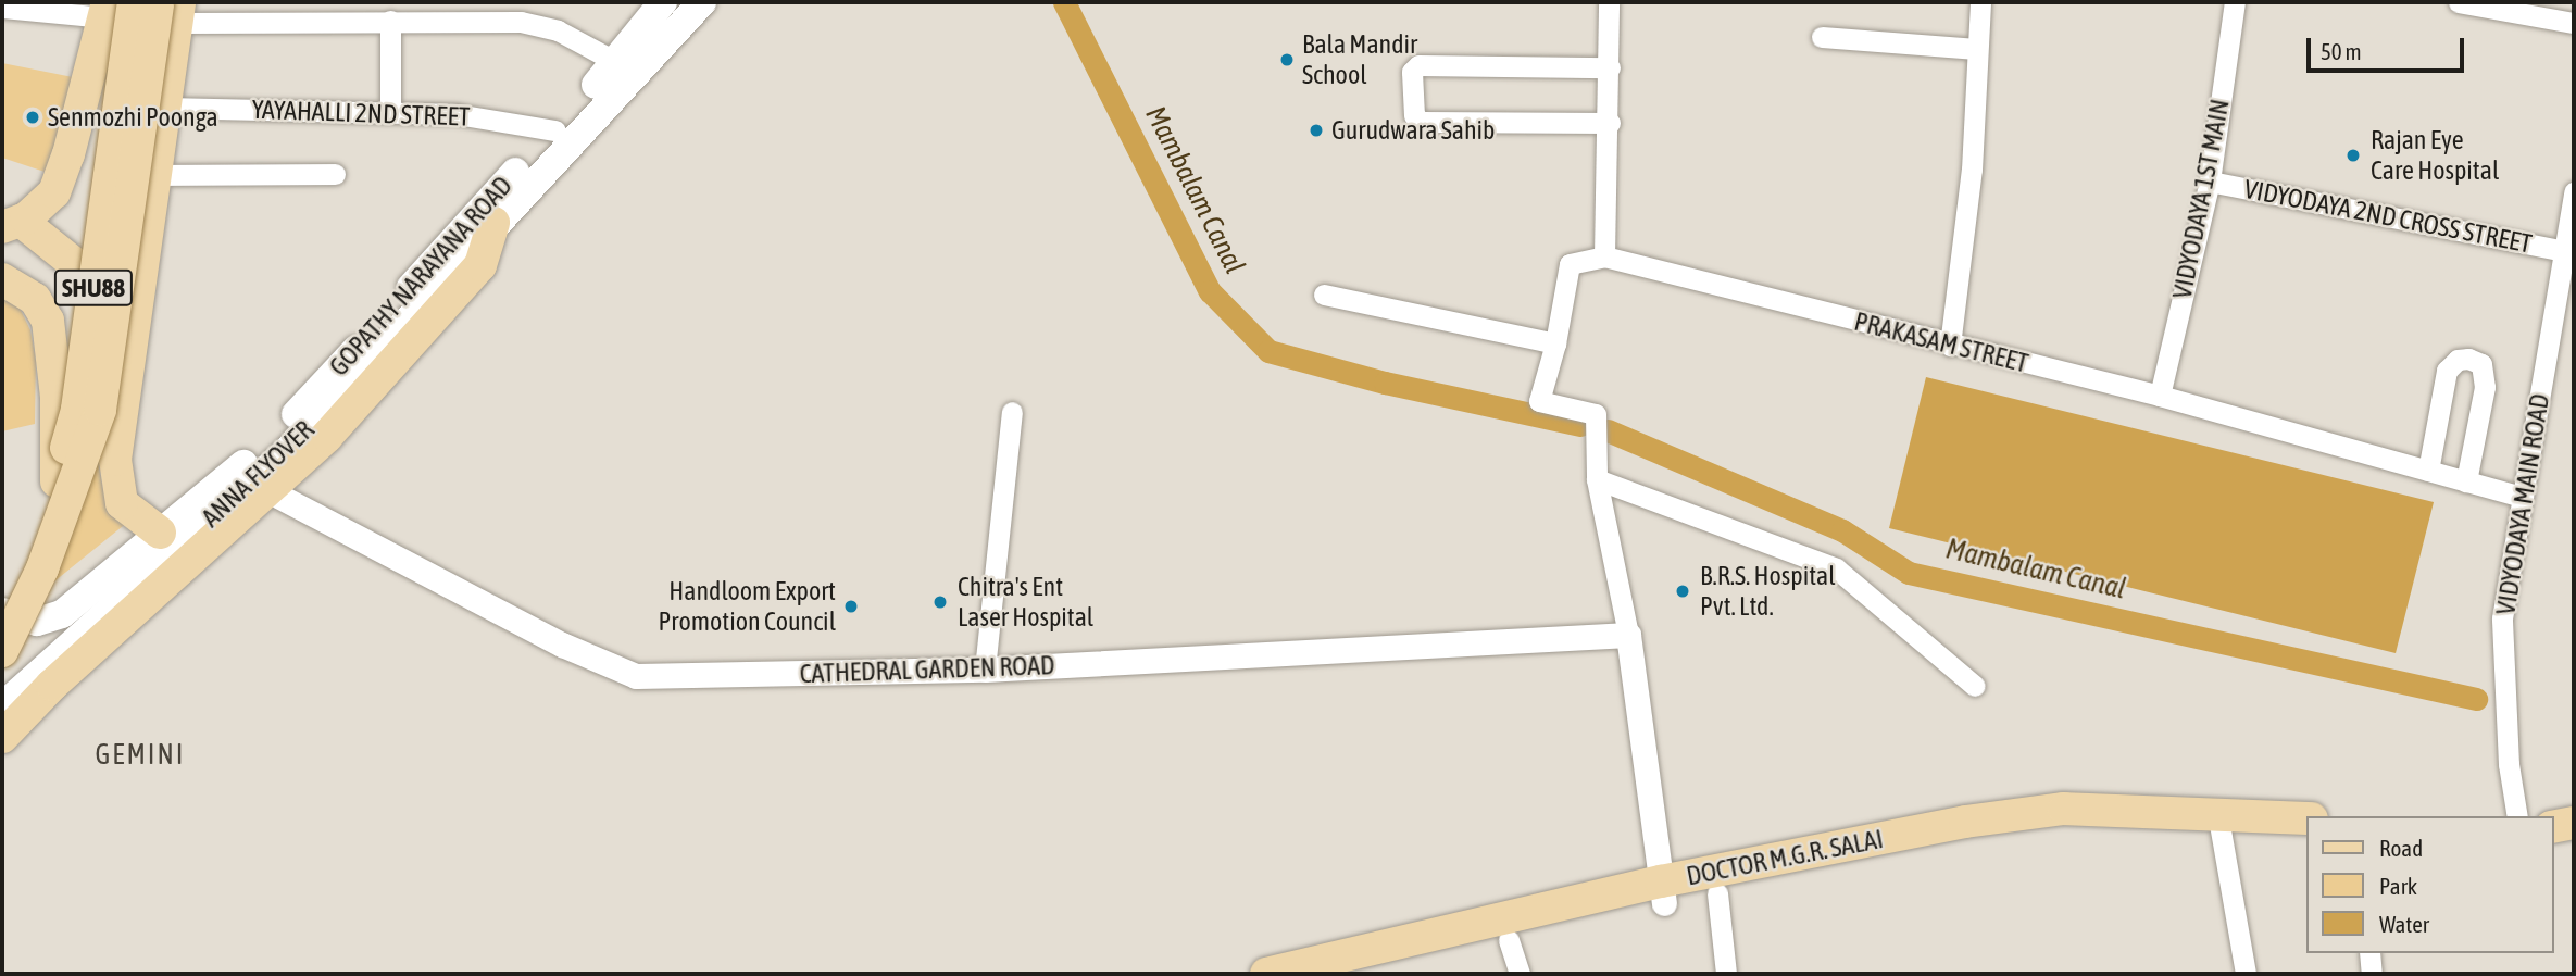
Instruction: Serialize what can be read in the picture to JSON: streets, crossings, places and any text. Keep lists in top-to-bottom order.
{
  "streets": {
    "main road": [
      "GOPATHY NARAYANA ROAD",
      "SHU88",
      "ANNA FLYOVER",
      "DOCTOR M.G.R. SALAI"
    ],
    "street": [
      "YAYAHALLI 2ND STREET",
      "VIDYODAYA 1ST MAIN",
      "VIDYODAYA 2ND CROSS STREET",
      "PRAKASAM STREET",
      "VIDYODAYA MAIN ROAD",
      "CATHEDRAL GARDEN ROAD"
    ]
  },
  "crossings": [
    ["YAYAHALLI 2ND STREET", "GOPATHY NARAYANA ROAD"],
    ["VIDYODAYA 1ST MAIN", "VIDYODAYA 2ND CROSS STREET"],
    ["VIDYODAYA 1ST MAIN", "PRAKASAM STREET"],
    ["VIDYODAYA 2ND CROSS STREET", "VIDYODAYA MAIN ROAD"],
    ["GOPATHY NARAYANA ROAD", "SHU88"],
    ["PRAKASAM STREET", "VIDYODAYA MAIN ROAD"]
  ],
  "districts": ["GEMINI"],
  "water": ["Mambalam Canal"],
  "places": [
    "Bala Mandir School",
    "Senmozhi Poonga",
    "Gurudwara Sahib",
    "Rajan Eye Care Hospital",
    "B.R.S. Hospital Pvt. Ltd.",
    "Chitra's Ent Laser Hospital",
    "Handloom Export Promotion Council"
  ],
  "legend": ["Road", "Park", "Water"],
  "scale_bar": "50 m"
}
